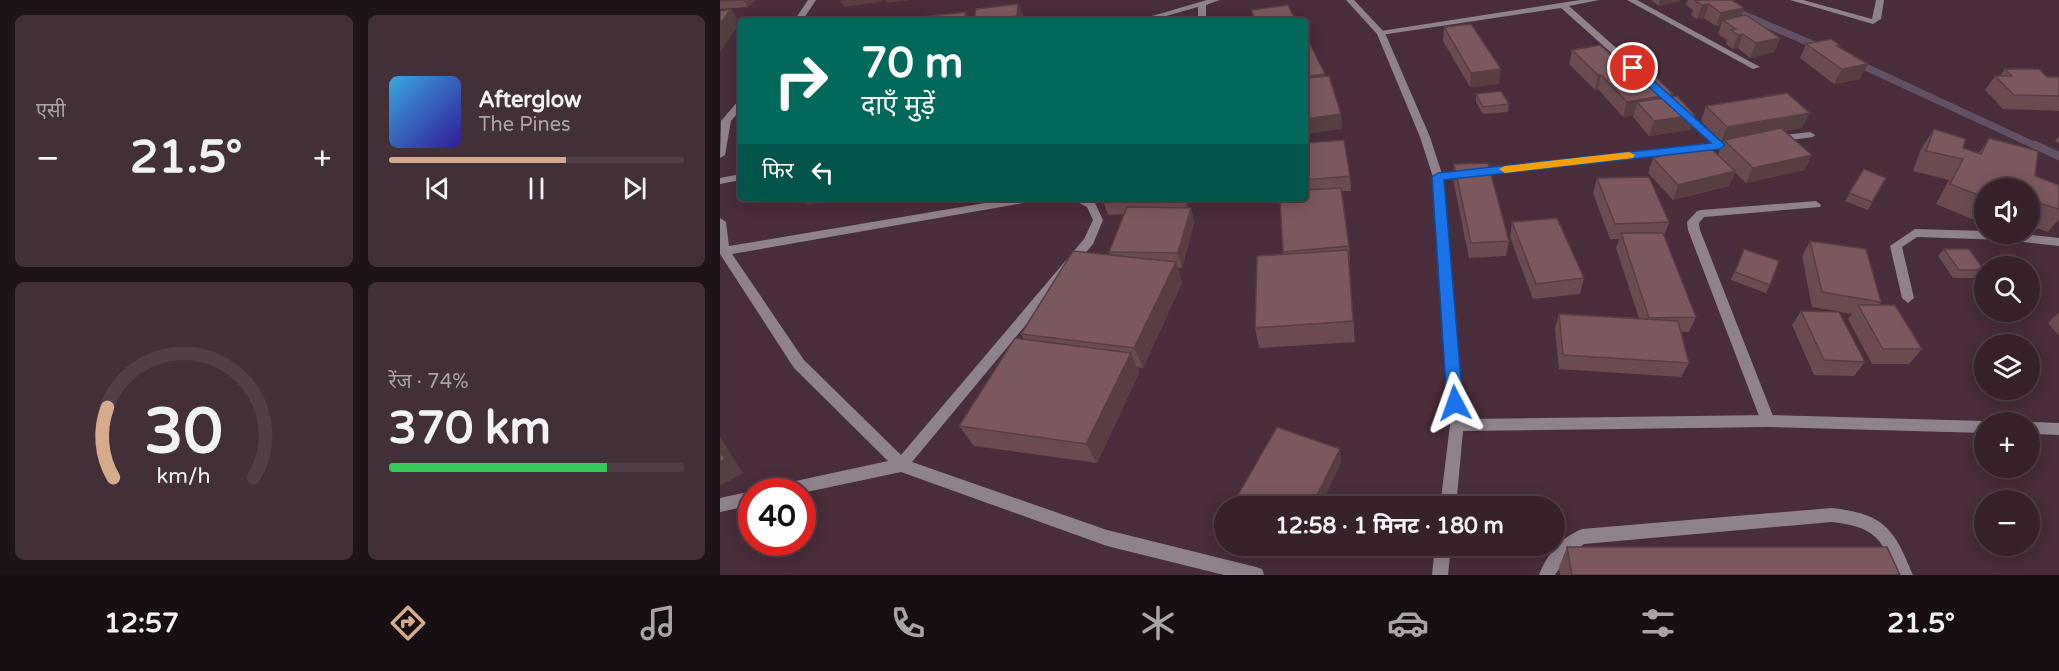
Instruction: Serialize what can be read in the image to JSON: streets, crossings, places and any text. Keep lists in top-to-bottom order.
{
  "page": {
    "tile": [
      "एसी",
      ["रेंज · 74%", "370 km"]
    ],
    "turn": ["70 m", "दाएँ मुड़ें"],
    "song": ["Afterglow", "The Pines"],
    "heat": ["−", "21.5°", "+"],
    "then": "फिर",
    "map_buttons": ["+", "−"],
    "limit": "40",
    "trip": "12:58 · 1 मिनट · 180 m",
    "tabs": ["12:57", "21.5°"],
    "gauge": ["30", "km/h"]
  }
}
